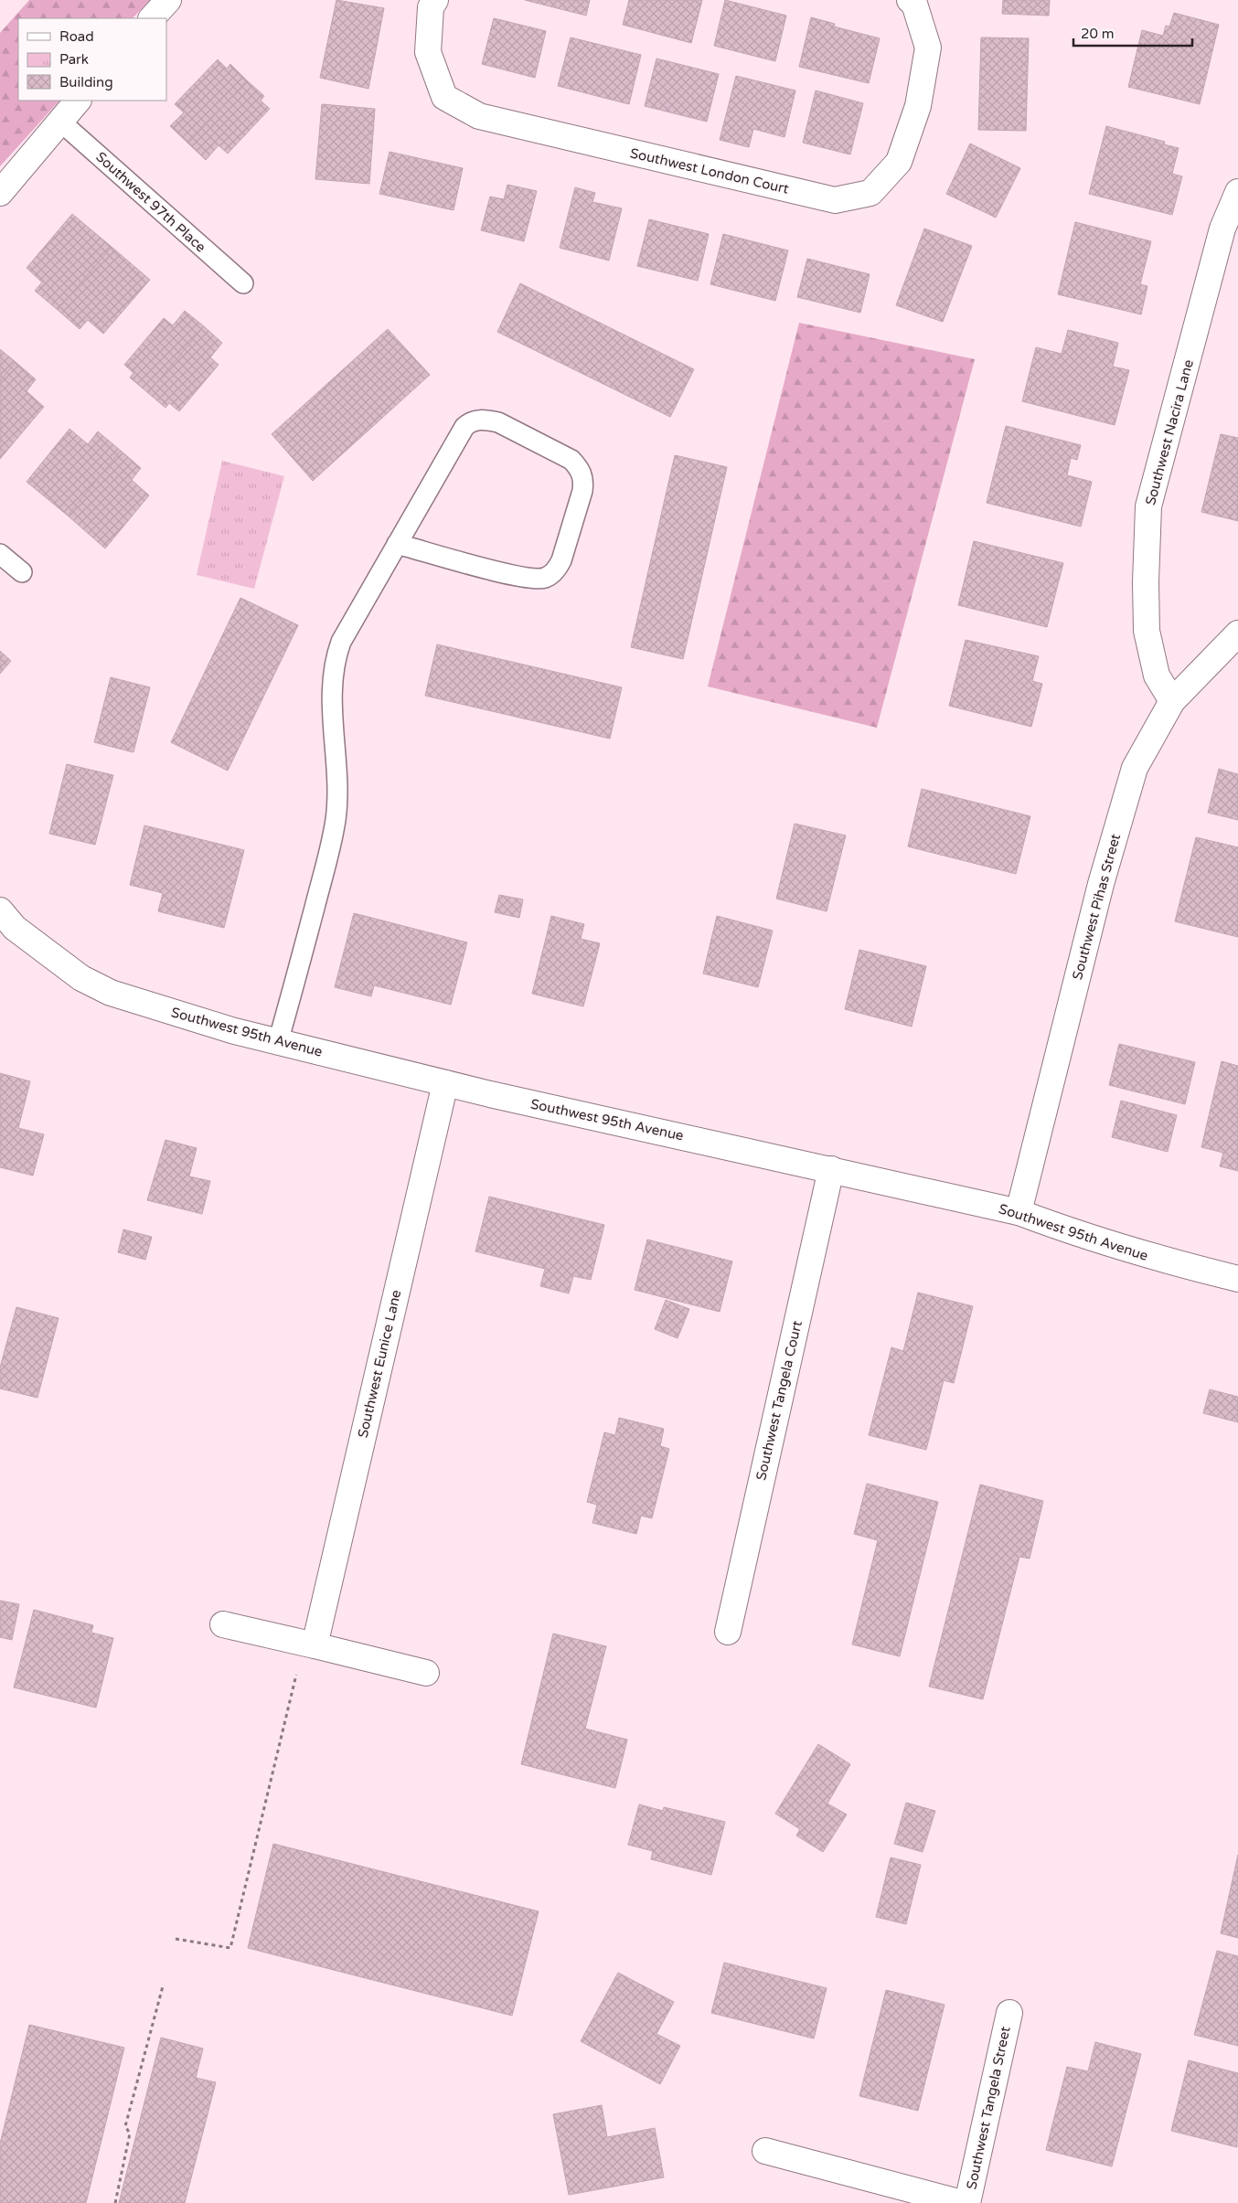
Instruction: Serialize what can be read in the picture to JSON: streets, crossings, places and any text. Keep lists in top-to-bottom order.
{
  "streets": {
    "street": [
      "Southwest London Court",
      "Southwest Nacira Lane",
      "Southwest Pihas Street",
      "Southwest 95th Avenue",
      "Southwest Eunice Lane",
      "Southwest Tangela Court",
      "Southwest Tangela Street"
    ],
    "lane": ["Southwest 97th Place"]
  },
  "crossings": [
    ["Southwest Nacira Lane", "Southwest Pihas Street"],
    ["Southwest Pihas Street", "Southwest 95th Avenue"],
    ["Southwest 95th Avenue", "Southwest Eunice Lane"],
    ["Southwest 95th Avenue", "Southwest Tangela Court"]
  ],
  "legend": ["Road", "Park", "Building"],
  "scale_bar": "20 m"
}
